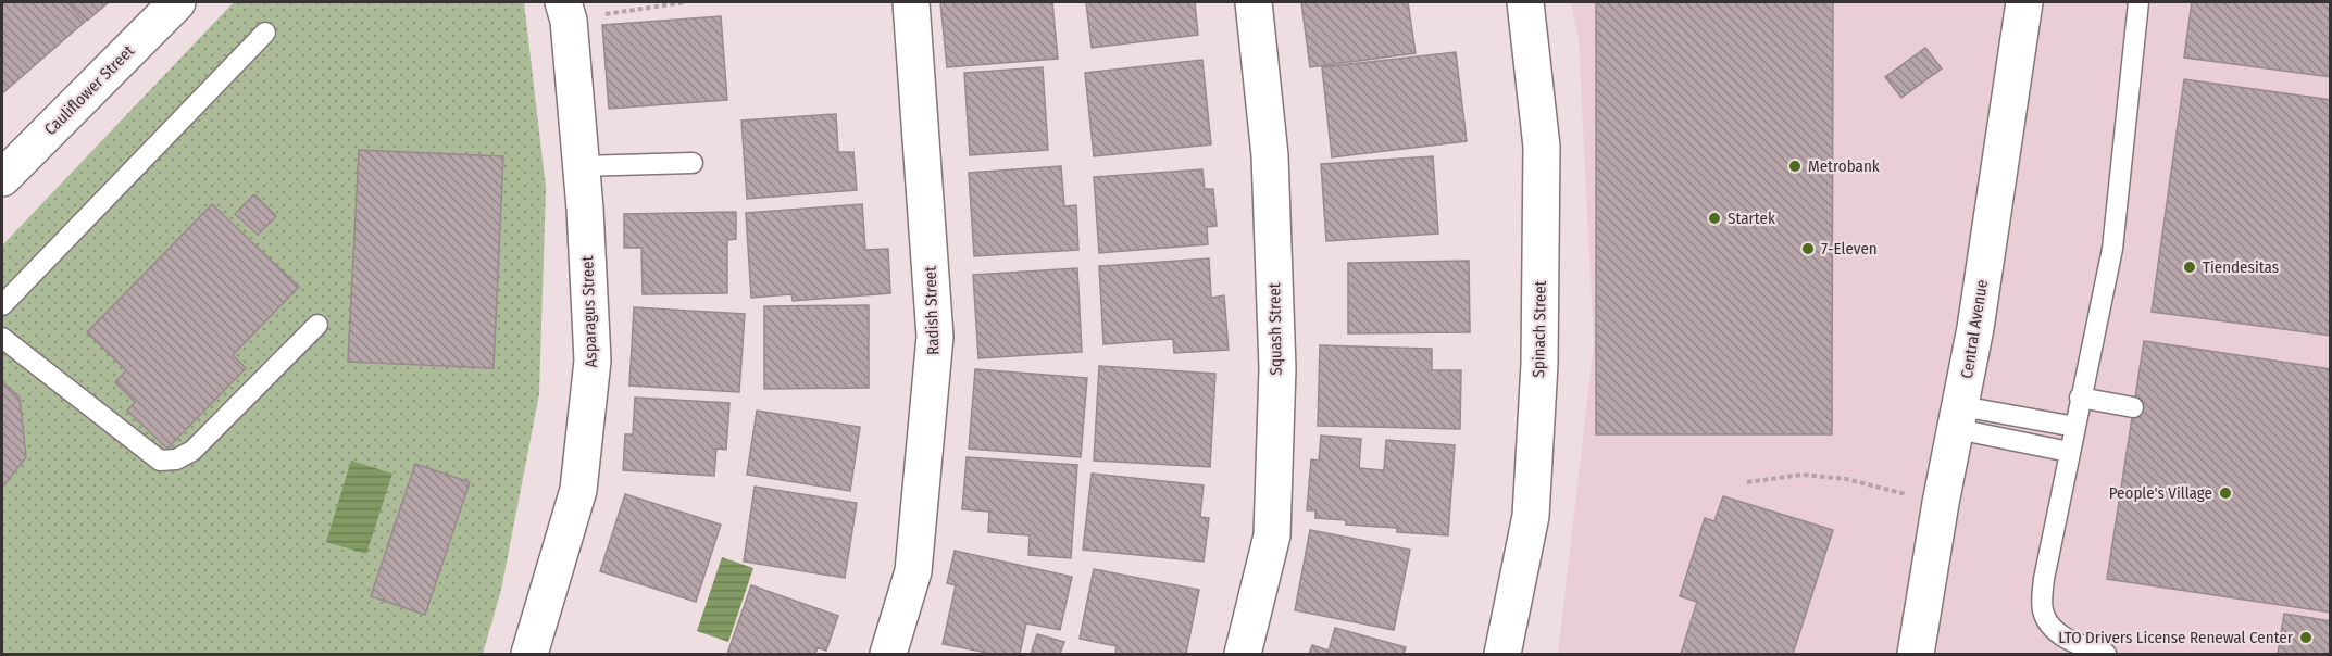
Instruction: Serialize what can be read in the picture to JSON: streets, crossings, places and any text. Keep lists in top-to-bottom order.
{
  "streets": {
    "street": [
      "Cauliflower Street",
      "Radish Street",
      "Asparagus Street",
      "Squash Street",
      "Spinach Street",
      "Central Avenue"
    ]
  },
  "places": [
    "Metrobank",
    "Startek",
    "7-Eleven",
    "Tiendesitas",
    "People's Village",
    "LTO Drivers License Renewal Center"
  ]
}
